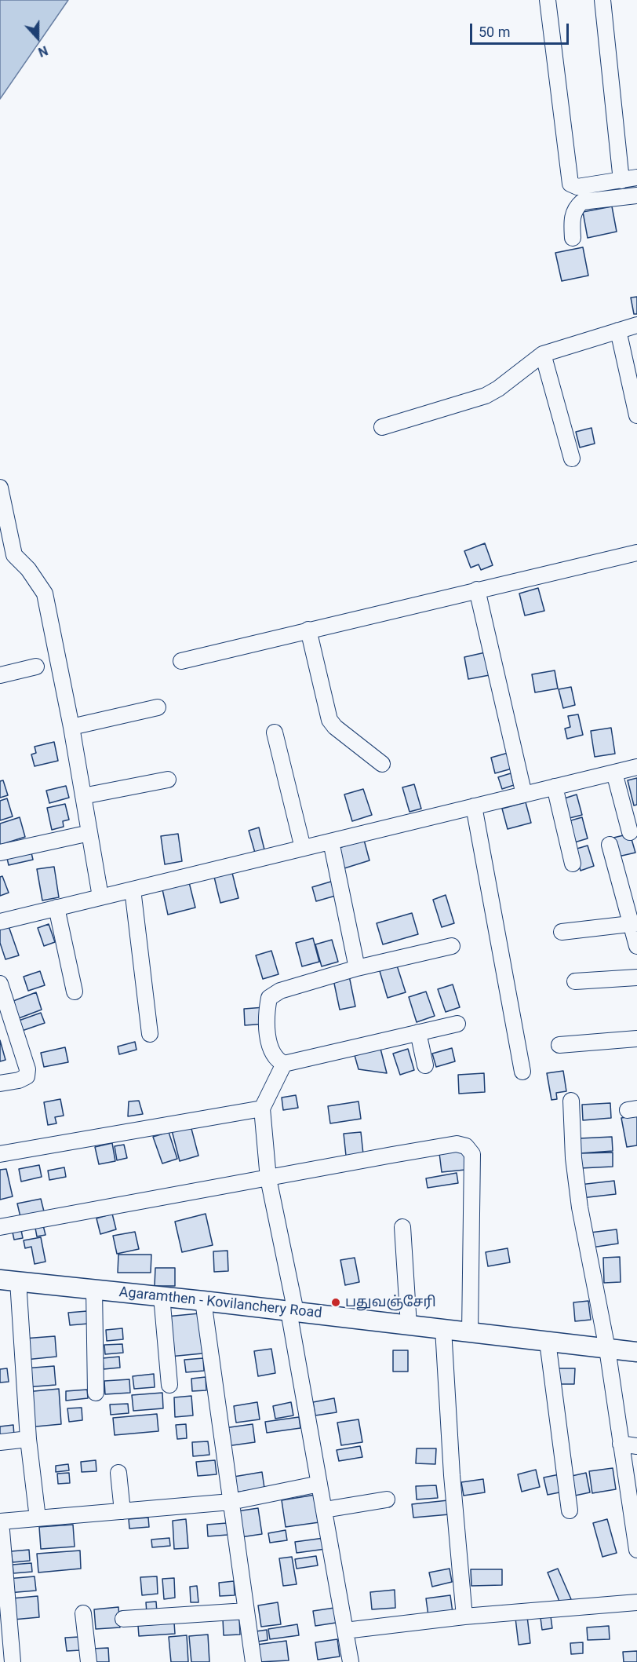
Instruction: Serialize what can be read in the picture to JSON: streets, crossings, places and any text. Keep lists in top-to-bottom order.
{
  "streets": {
    "main road": ["Agaramthen - Kovilanchery Road"]
  },
  "places": ["பதுவஞ்சேரி"],
  "scale_bar": "50 m",
  "north": "bottom"
}
